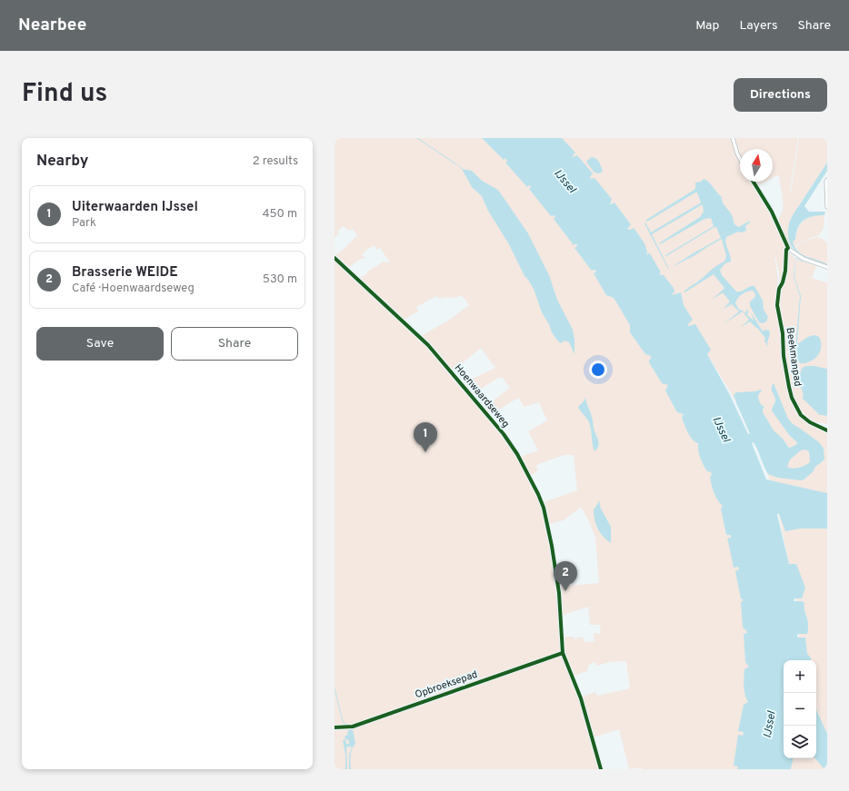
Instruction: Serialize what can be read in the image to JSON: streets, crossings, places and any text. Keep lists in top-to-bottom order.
{
  "streets": {
    "street": ["Hoenwaardseweg", "Opbroeksepad"],
    "cycle path": ["Beekmanpad"]
  },
  "crossings": [
    ["Hoenwaardseweg", "Opbroeksepad"]
  ],
  "water": ["IJssel"],
  "north": "top",
  "page": {
    "header": "Nearbee",
    "nav": ["Map", "Layers", "Share"],
    "title": "Find us",
    "buttons": [
      "Directions",
      ["Save", "Share"]
    ],
    "heading": ["Nearby", "2 results"],
    "list": [
      {
        "mark": "1",
        "name": "Uiterwaarden IJssel",
        "note": "Park",
        "value": "450 m"
      },
      {
        "mark": "2",
        "name": "Brasserie WEIDE",
        "note": "Café · Hoenwaardseweg",
        "value": "530 m"
      }
    ],
    "pins": ["1", "2"],
    "map_buttons": ["+", "−"]
  }
}
